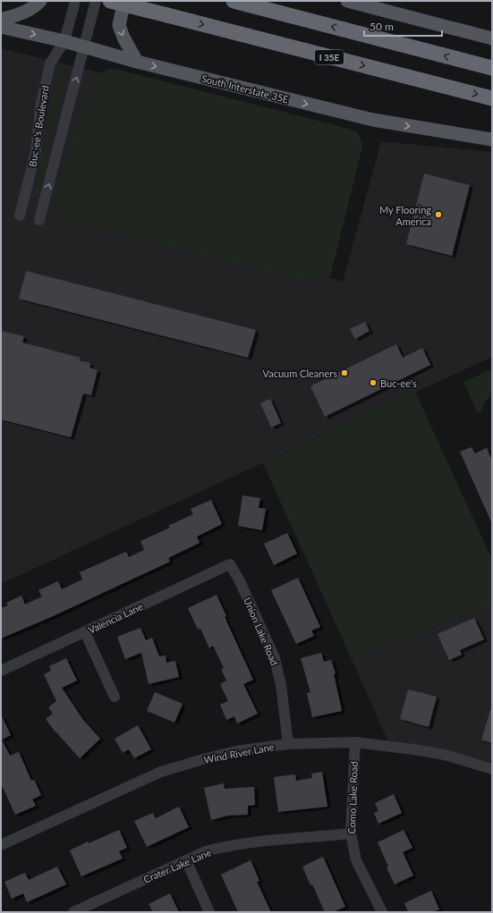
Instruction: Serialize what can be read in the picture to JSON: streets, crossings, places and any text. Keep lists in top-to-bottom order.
{
  "streets": {
    "highway": ["I 35E"],
    "main road": ["South Interstate 35E"],
    "street": [
      "Buc-ee's Boulevard",
      "Valencia Lane",
      "Union Lake Road",
      "Wind River Lane",
      "Como Lake Road",
      "Crater Lake Lane"
    ]
  },
  "crossings": [
    ["South Interstate 35E", "Buc-ee's Boulevard"],
    ["Valencia Lane", "Union Lake Road"],
    ["Union Lake Road", "Wind River Lane"],
    ["Wind River Lane", "Como Lake Road"],
    ["Como Lake Road", "Crater Lake Lane"]
  ],
  "places": ["My Flooring America", "Vacuum Cleaners", "Buc-ee's"],
  "scale_bar": "50 m"
}
